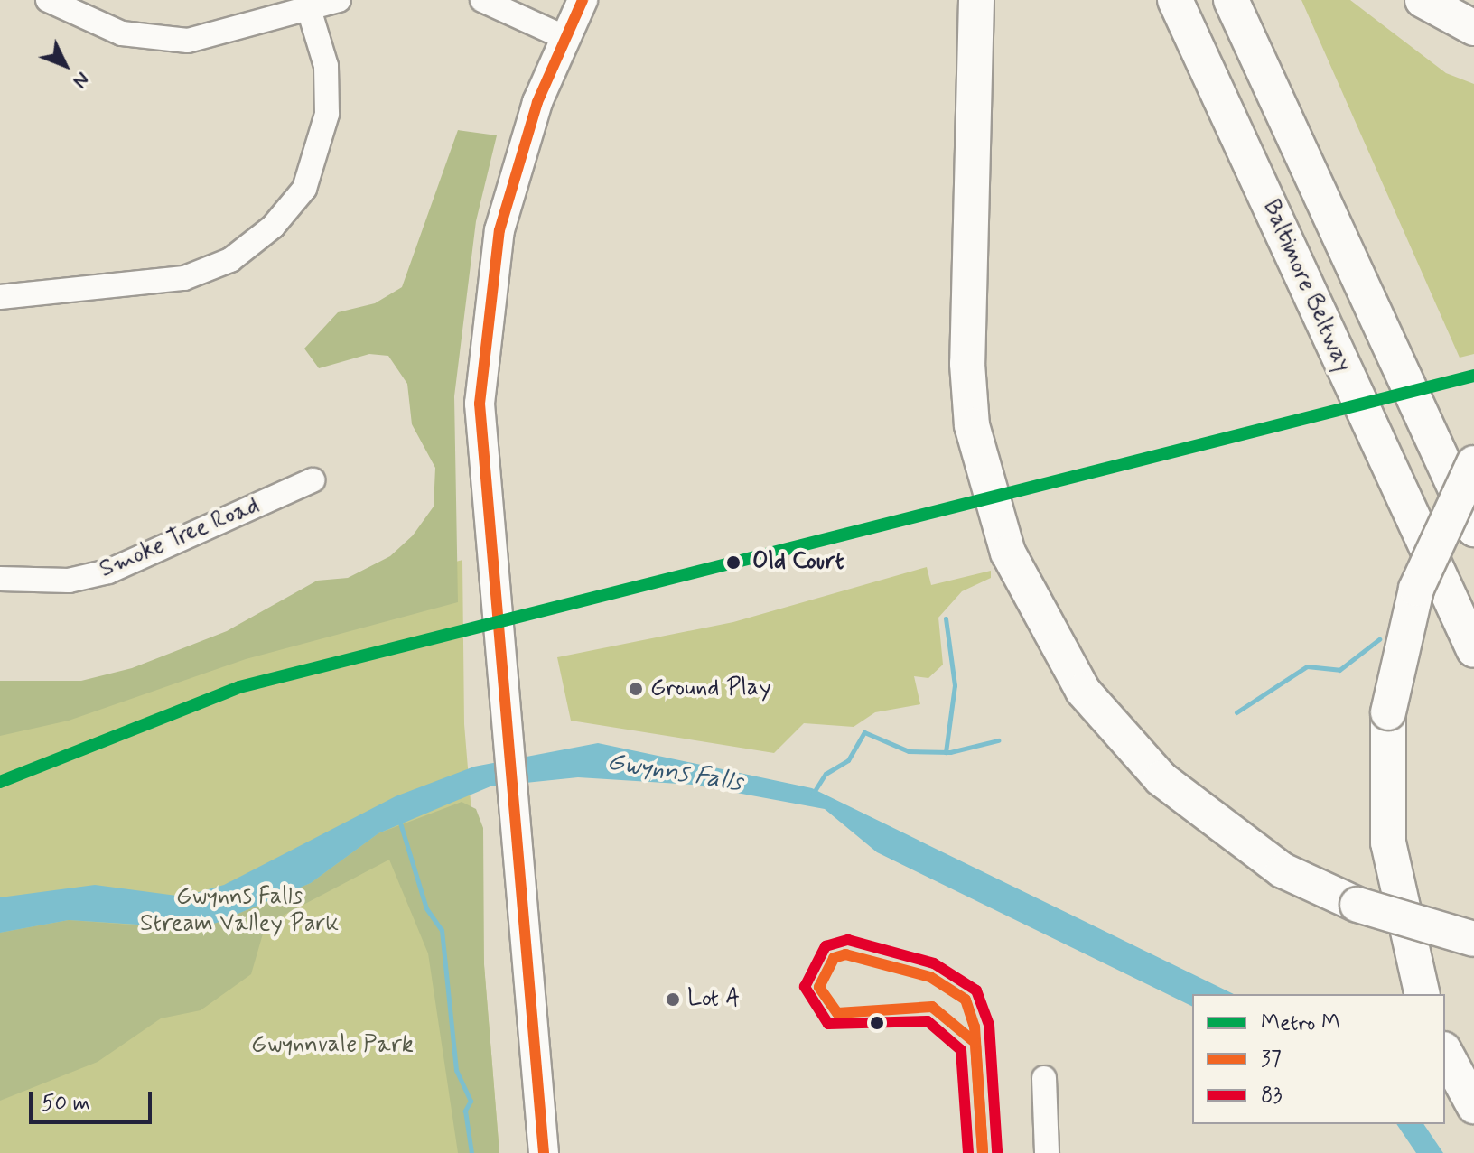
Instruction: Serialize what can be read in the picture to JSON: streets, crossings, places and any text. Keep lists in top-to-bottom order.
{
  "streets": {
    "highway": ["Baltimore Beltway"],
    "street": ["Smoke Tree Road"]
  },
  "water": ["Gwynns Falls"],
  "parks": ["Gwynns Falls Stream Valley Park", "Gwynnvale Park"],
  "places": ["Old Court", "Ground Play", "Lot A"],
  "lines": ["transit line 37", "metro line M", "transit line 83"],
  "legend": ["Metro M", "37", "83"],
  "scale_bar": "50 m",
  "north": "bottom right"
}
